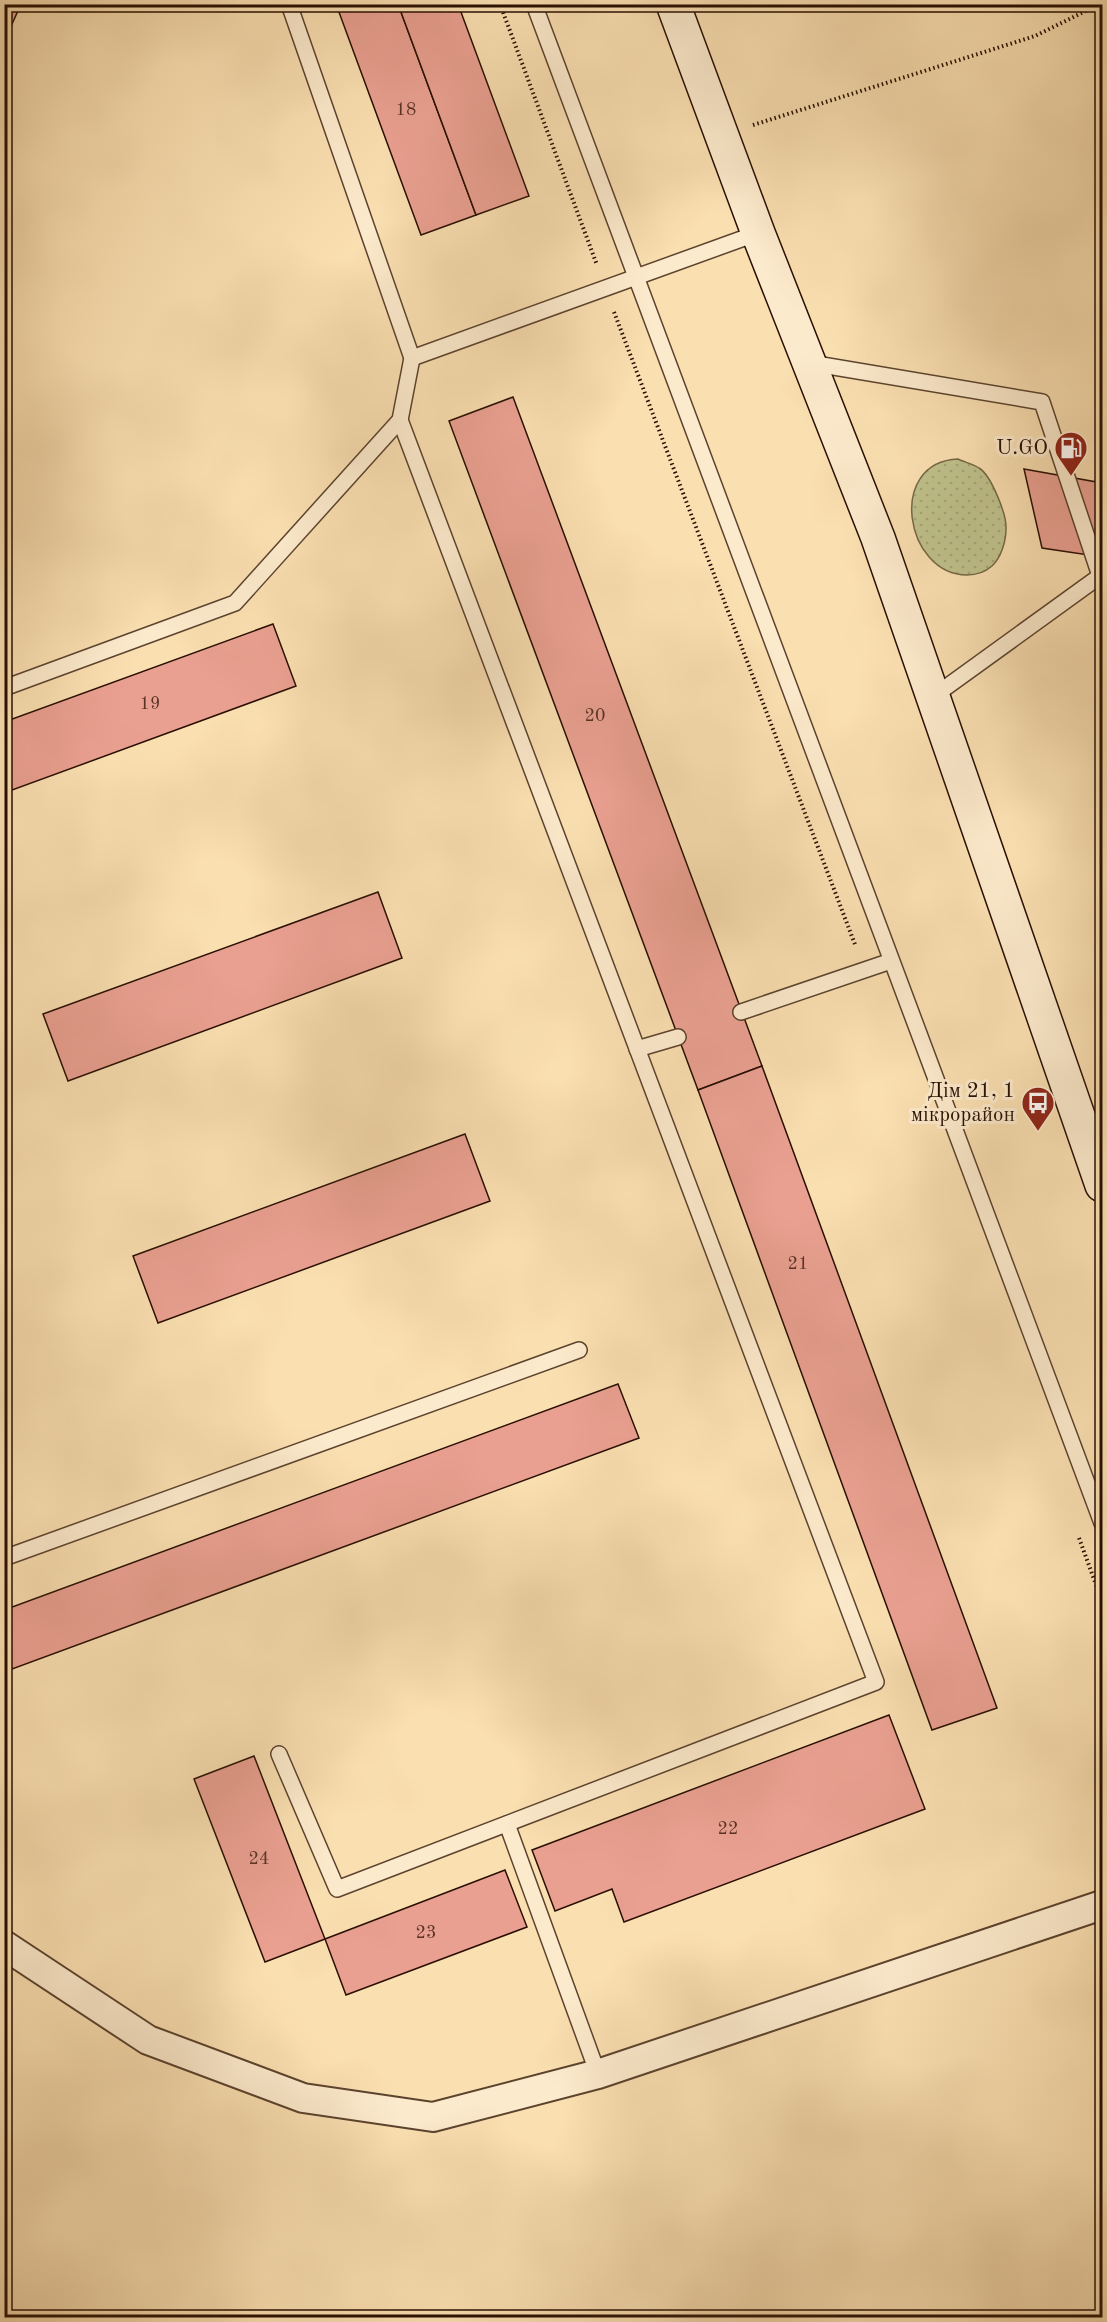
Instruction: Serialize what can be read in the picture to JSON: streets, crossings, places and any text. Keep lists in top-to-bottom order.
{
  "places": {
    "fuel station": ["U.GO"],
    "bus stop": ["Дім 21, 1 мікрорайон"]
  },
  "house_numbers": [
    "18",
    "19",
    "20",
    "21",
    "22",
    "24",
    "23"
  ]
}
